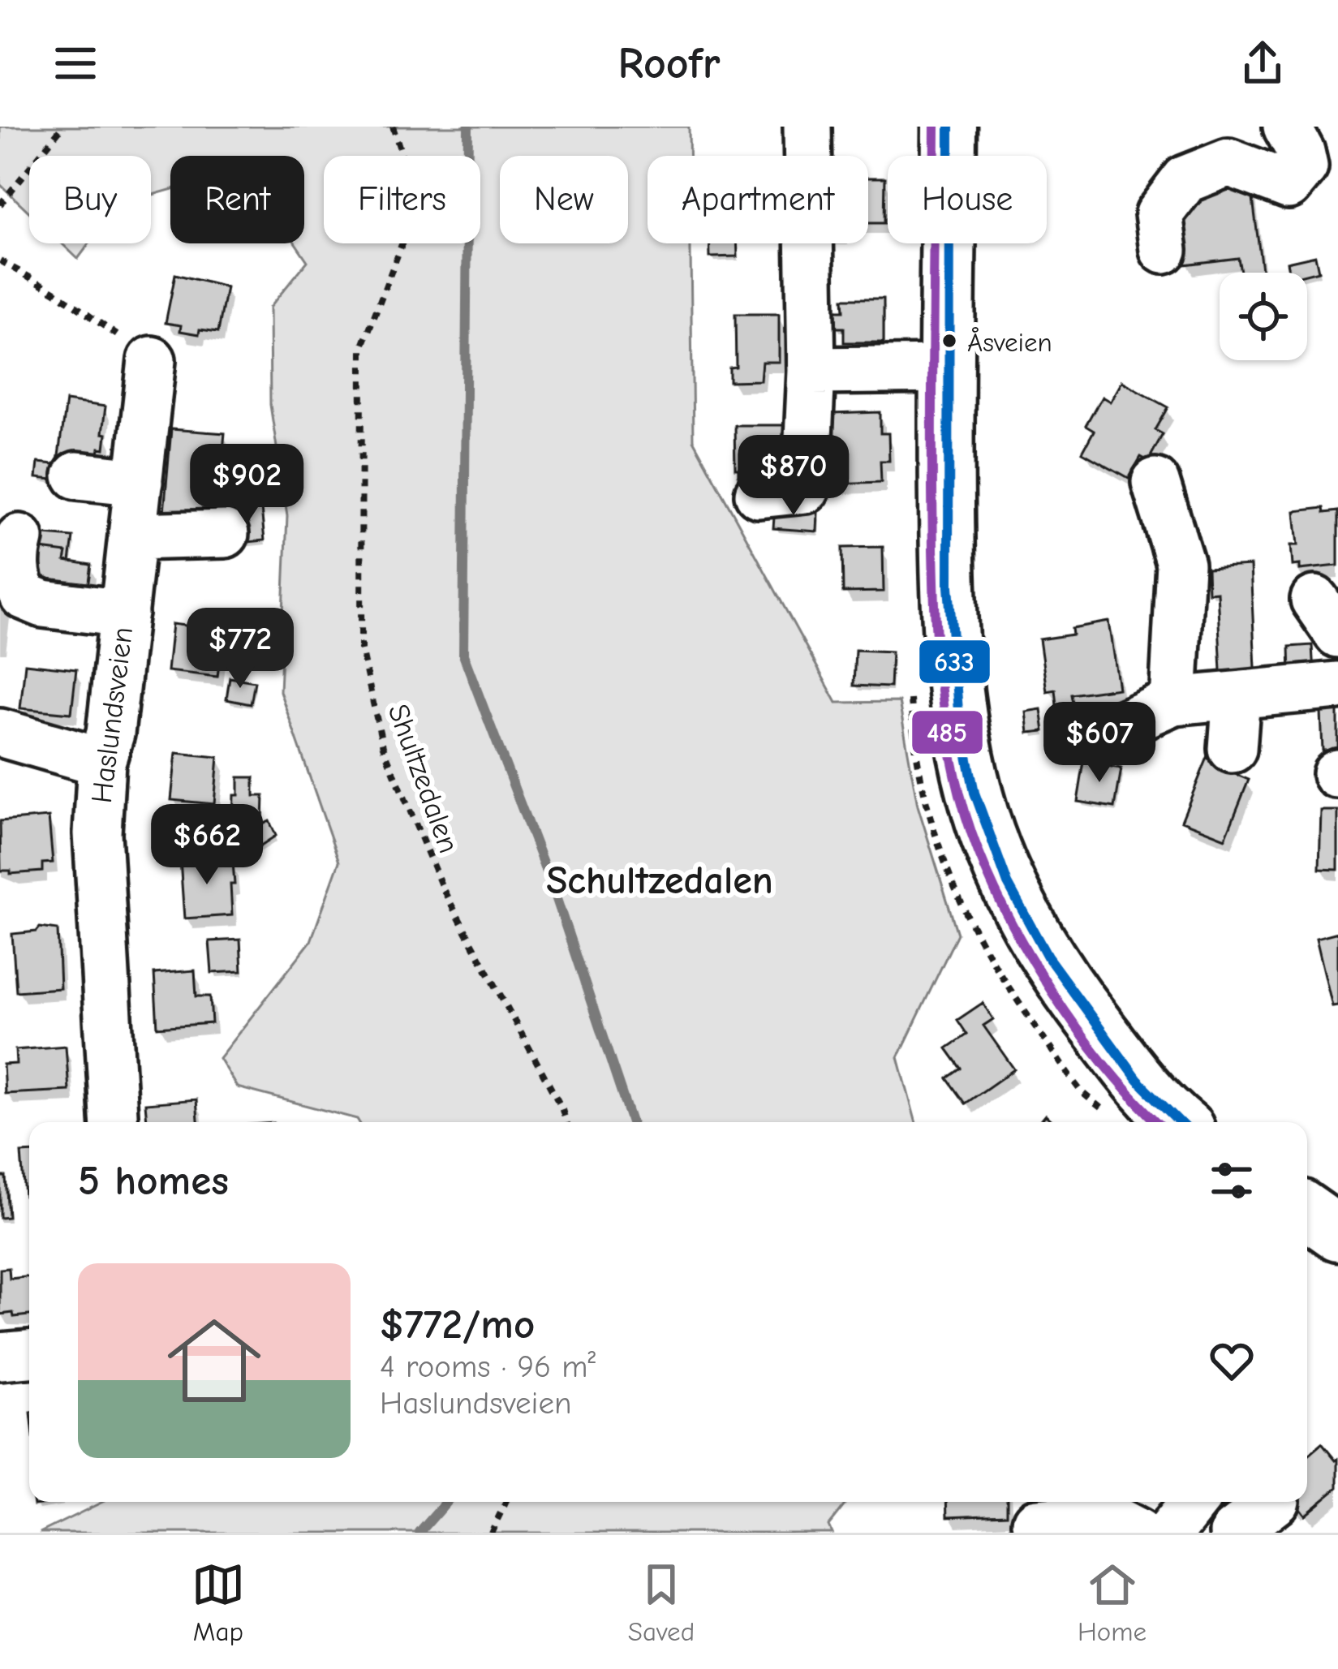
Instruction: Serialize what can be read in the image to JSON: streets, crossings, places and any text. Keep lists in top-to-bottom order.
{
  "streets": {
    "street": ["Haslundsveien"],
    "path": ["Shultzedalen"]
  },
  "districts": ["Schultzedalen"],
  "places": ["Åsveien"],
  "lines": ["transit line 633", "transit line 485"],
  "page": {
    "header": "Roofr",
    "chip": [
      "Buy",
      "Rent",
      "Filters",
      "New",
      "Apartment",
      "House"
    ],
    "price": [
      "$870",
      "$902",
      "$772",
      "$607",
      "$662"
    ],
    "heading": "5 homes",
    "list": [
      {
        "name": "$772/mo",
        "note": "4 rooms · 96 m² · Haslundsveien"
      }
    ],
    "tabs": ["Map", "Saved", "Home"]
  }
}
